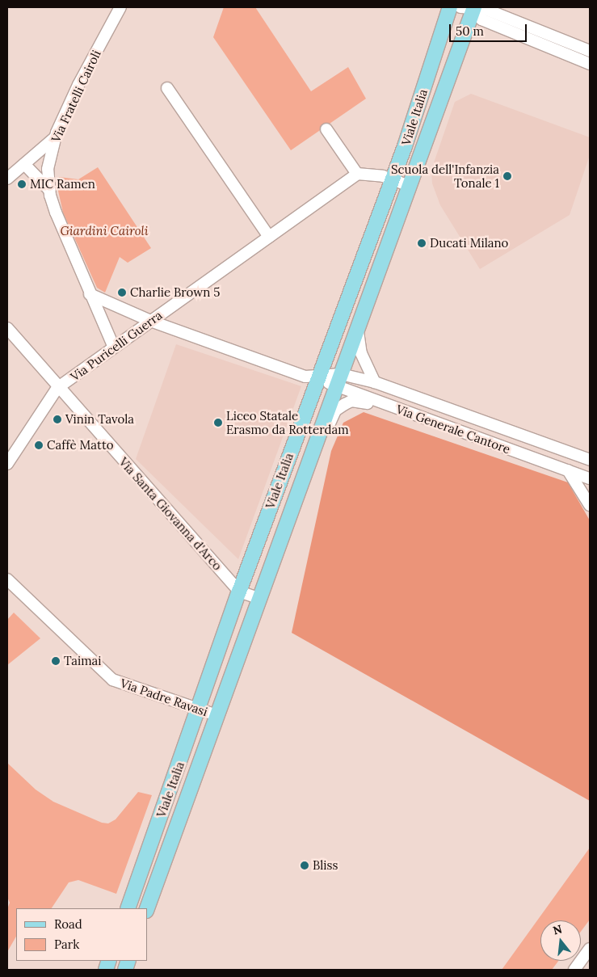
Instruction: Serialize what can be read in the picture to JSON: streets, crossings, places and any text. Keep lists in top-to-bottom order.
{
  "streets": {
    "main road": ["Viale Italia"],
    "street": [
      "Via Fratelli Cairoli",
      "Via Puricelli Guerra",
      "Via Generale Cantore",
      "Via Santa Giovanna d'Arco",
      "Via Padre Ravasi"
    ]
  },
  "crossings": [
    ["Via Fratelli Cairoli", "Via Puricelli Guerra"],
    ["Via Fratelli Cairoli", "Via Generale Cantore"],
    ["Viale Italia", "Via Generale Cantore"],
    ["Viale Italia", "Via Santa Giovanna d'Arco"],
    ["Viale Italia", "Via Padre Ravasi"],
    ["Via Puricelli Guerra", "Via Generale Cantore"],
    ["Via Puricelli Guerra", "Via Santa Giovanna d'Arco"]
  ],
  "parks": ["Giardini Cairoli"],
  "places": [
    "Scuola dell'Infanzia Tonale 1",
    "MIC Ramen",
    "Ducati Milano",
    "Charlie Brown 5",
    "Vinin Tavola",
    "Liceo Statale Erasmo da Rotterdam",
    "Caffè Matto",
    "Taimai",
    "Bliss"
  ],
  "legend": ["Road", "Park"],
  "scale_bar": "50 m",
  "north": "top"
}
